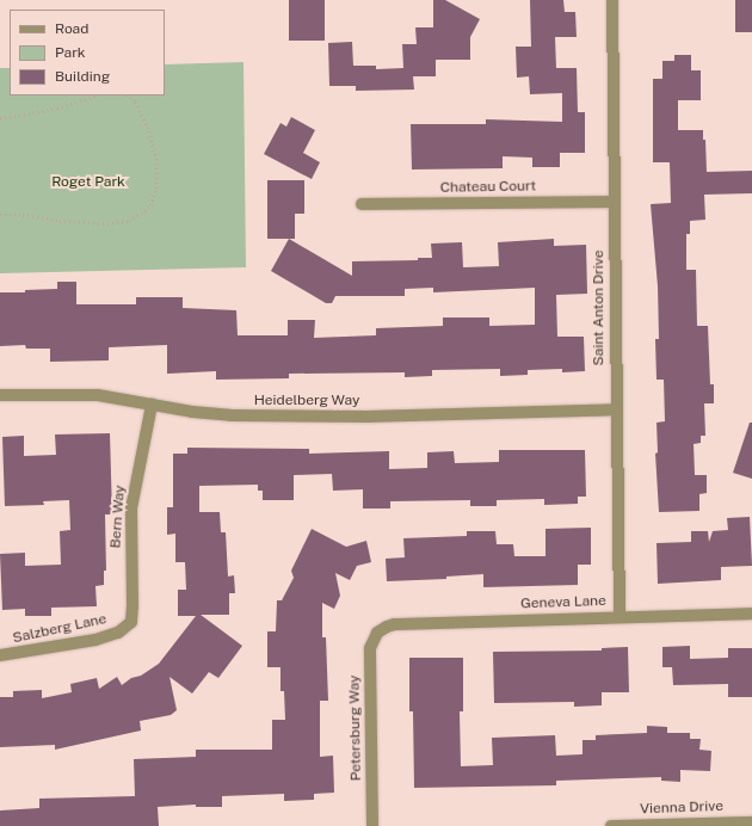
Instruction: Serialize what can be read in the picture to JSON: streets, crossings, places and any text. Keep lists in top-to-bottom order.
{
  "streets": {
    "street": [
      "Chateau Court",
      "Saint Anton Drive",
      "Heidelberg Way",
      "Bern Way",
      "Geneva Lane",
      "Salzberg Lane",
      "Petersburg Way",
      "Vienna Drive"
    ]
  },
  "crossings": [
    ["Chateau Court", "Saint Anton Drive"],
    ["Saint Anton Drive", "Heidelberg Way"],
    ["Saint Anton Drive", "Geneva Lane"],
    ["Heidelberg Way", "Bern Way"],
    ["Bern Way", "Salzberg Lane"],
    ["Geneva Lane", "Petersburg Way"]
  ],
  "parks": ["Roget Park"],
  "legend": ["Road", "Park", "Building"]
}
